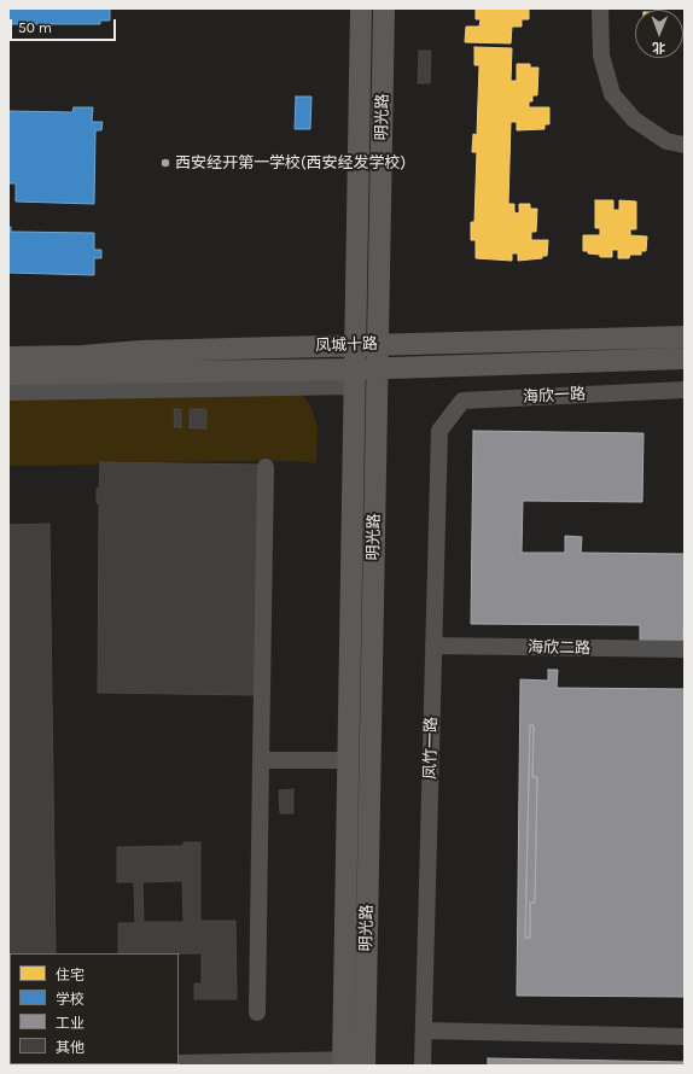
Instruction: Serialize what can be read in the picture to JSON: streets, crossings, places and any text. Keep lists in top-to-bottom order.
{
  "streets": {
    "main road": ["明光路", "凤城十路"],
    "street": ["海欣一路", "海欣二路", "凤竹一路"]
  },
  "crossings": [
    ["明光路", "凤城十路"],
    ["海欣一路", "凤竹一路"],
    ["海欣二路", "凤竹一路"]
  ],
  "places": ["西安经开第一学校(西安经发学校)"],
  "legend": [
    "住宅",
    "学校",
    "工业",
    "其他"
  ],
  "scale_bar": "50 m",
  "north": "bottom"
}
